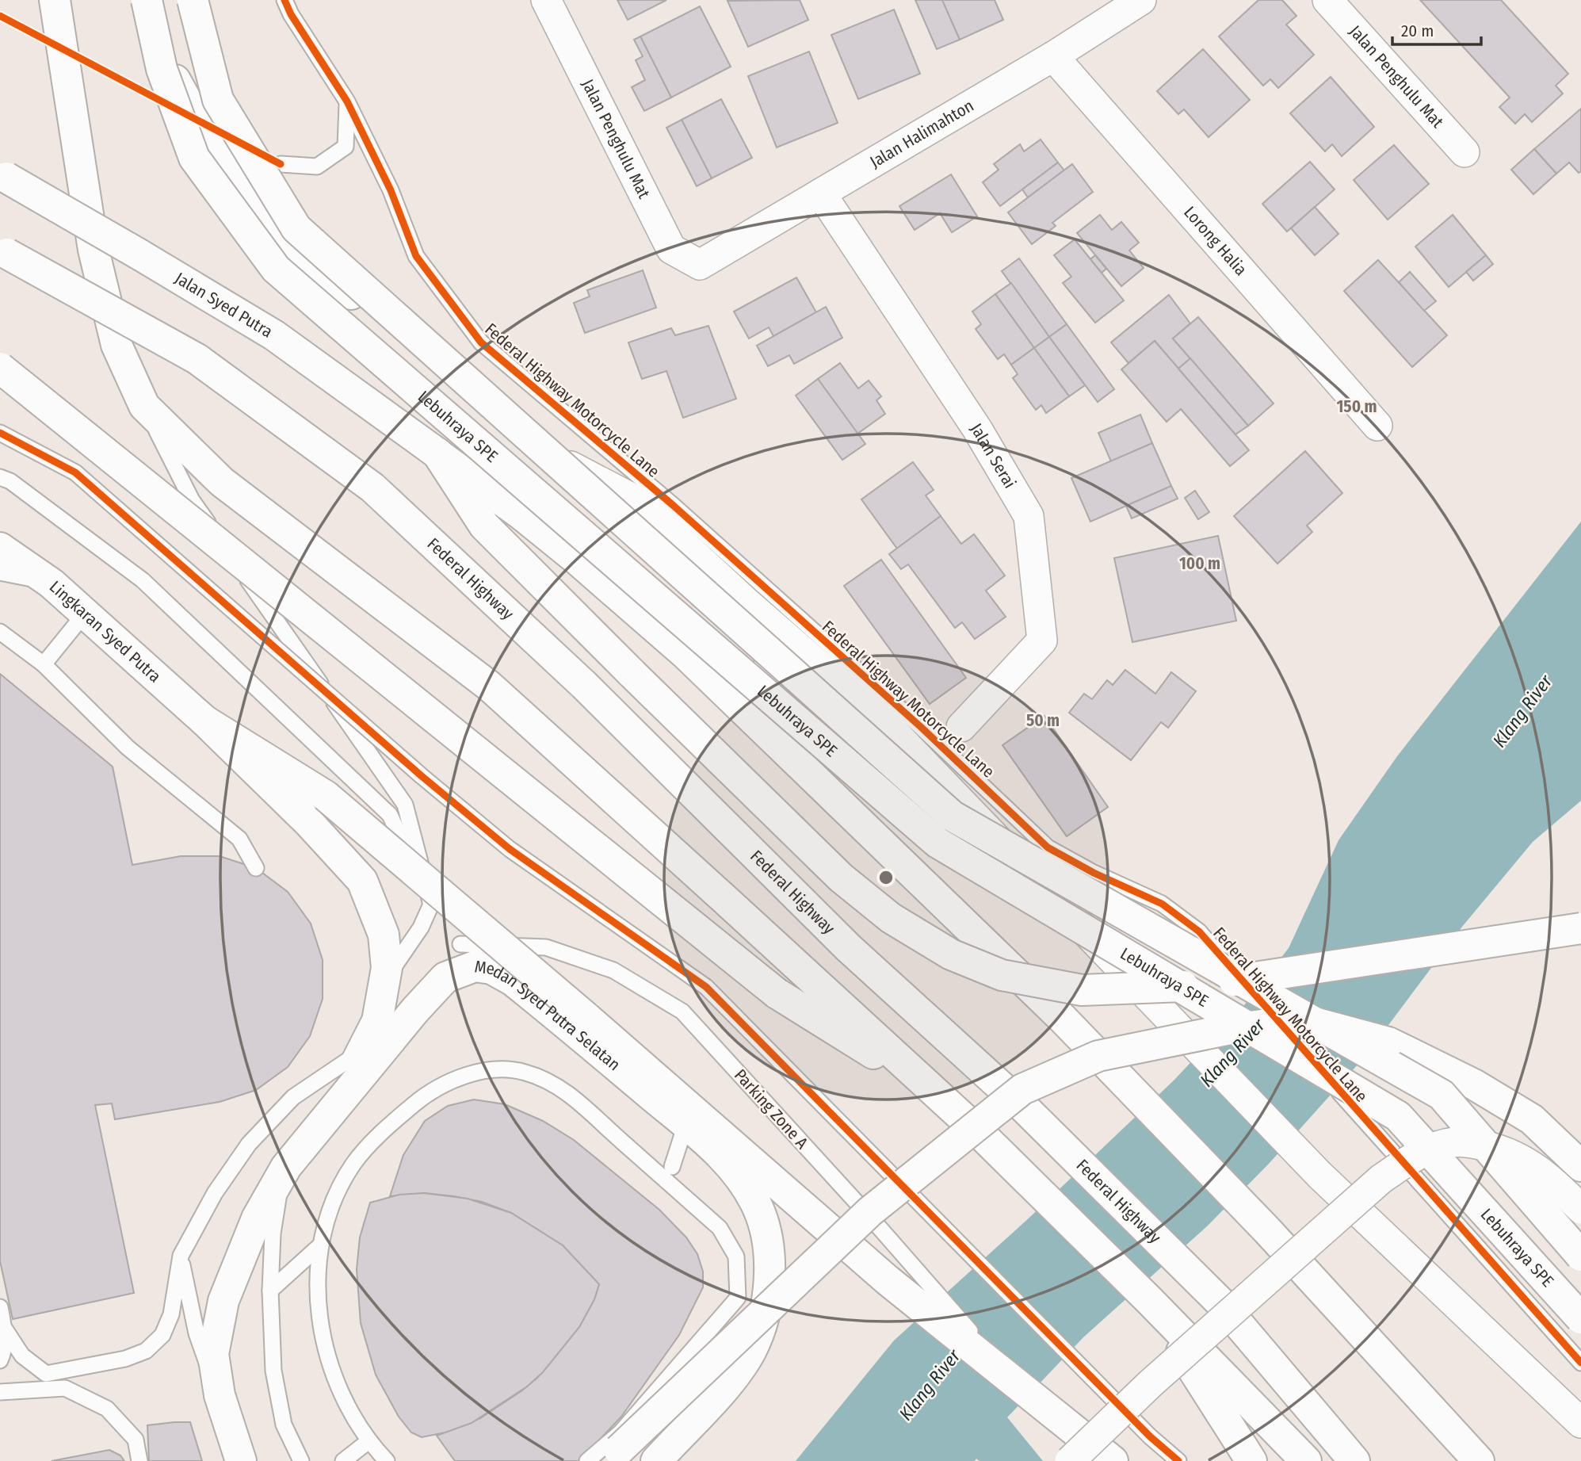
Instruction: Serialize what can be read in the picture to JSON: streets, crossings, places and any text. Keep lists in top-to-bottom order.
{
  "streets": {
    "main road": [
      "Jalan Syed Putra",
      "Lebuhraya SPE",
      "Federal Highway",
      "Lingkaran Syed Putra",
      "Medan Syed Putra Selatan"
    ],
    "street": [
      "Jalan Penghulu Mat",
      "Jalan Halimahton",
      "Lorong Halia",
      "Jalan Serai"
    ],
    "lane": ["Federal Highway Motorcycle Lane", "Parking Zone A"]
  },
  "crossings": [
    ["Jalan Penghulu Mat", "Jalan Halimahton"],
    ["Jalan Halimahton", "Lorong Halia"],
    ["Jalan Halimahton", "Jalan Serai"]
  ],
  "water": ["Klang River"],
  "scale_bar": "20 m",
  "rings": ["150 m", "100 m", "50 m"]
}
